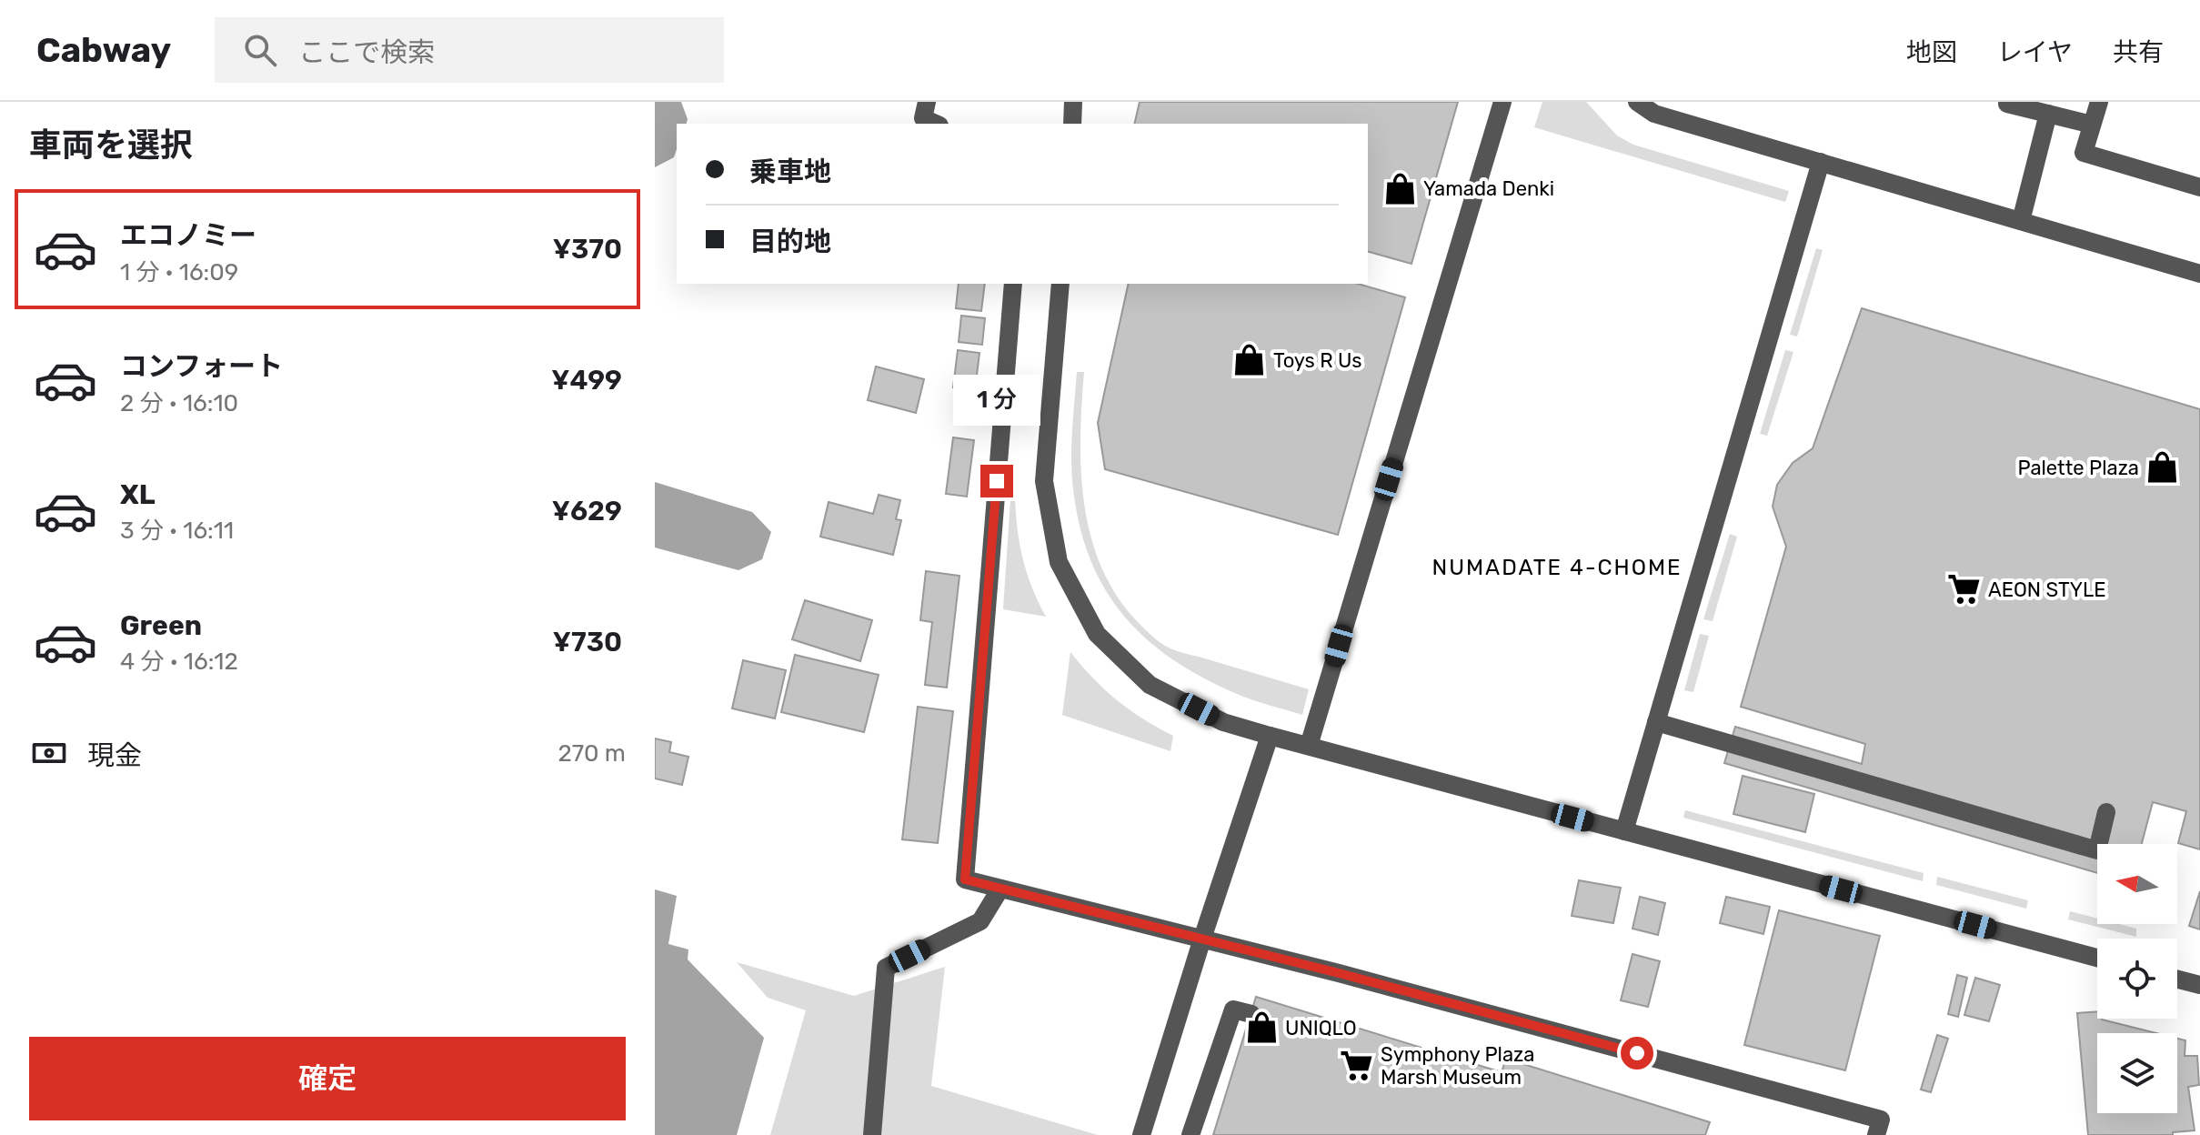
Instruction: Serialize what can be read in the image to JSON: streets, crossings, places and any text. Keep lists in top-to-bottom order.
{
  "districts": ["NUMADATE 4-CHOME"],
  "places": {
    "shop": [
      "Yamada Denki",
      "Toys R Us",
      "Palette Plaza",
      "UNIQLO"
    ],
    "supermarket": ["AEON STYLE", "Symphony Plaza Marsh Museum"]
  },
  "north": "left",
  "page": {
    "header": "Cabway",
    "search": "ここで検索",
    "nav": ["地図", "レイヤ", "共有"],
    "heading": "車両を選択",
    "banner": ["乗車地", "目的地"],
    "list": [
      {
        "name": "エコノミー",
        "note": "1 分 · 16:09",
        "value": "¥370"
      },
      {
        "name": "コンフォート",
        "note": "2 分 · 16:10",
        "value": "¥499"
      },
      {
        "name": "XL",
        "note": "3 分 · 16:11",
        "value": "¥629"
      },
      {
        "name": "Green",
        "note": "4 分 · 16:12",
        "value": "¥730"
      }
    ],
    "bubble": "1 分",
    "pay": ["現金", "270 m"],
    "buttons": "確定"
  }
}
